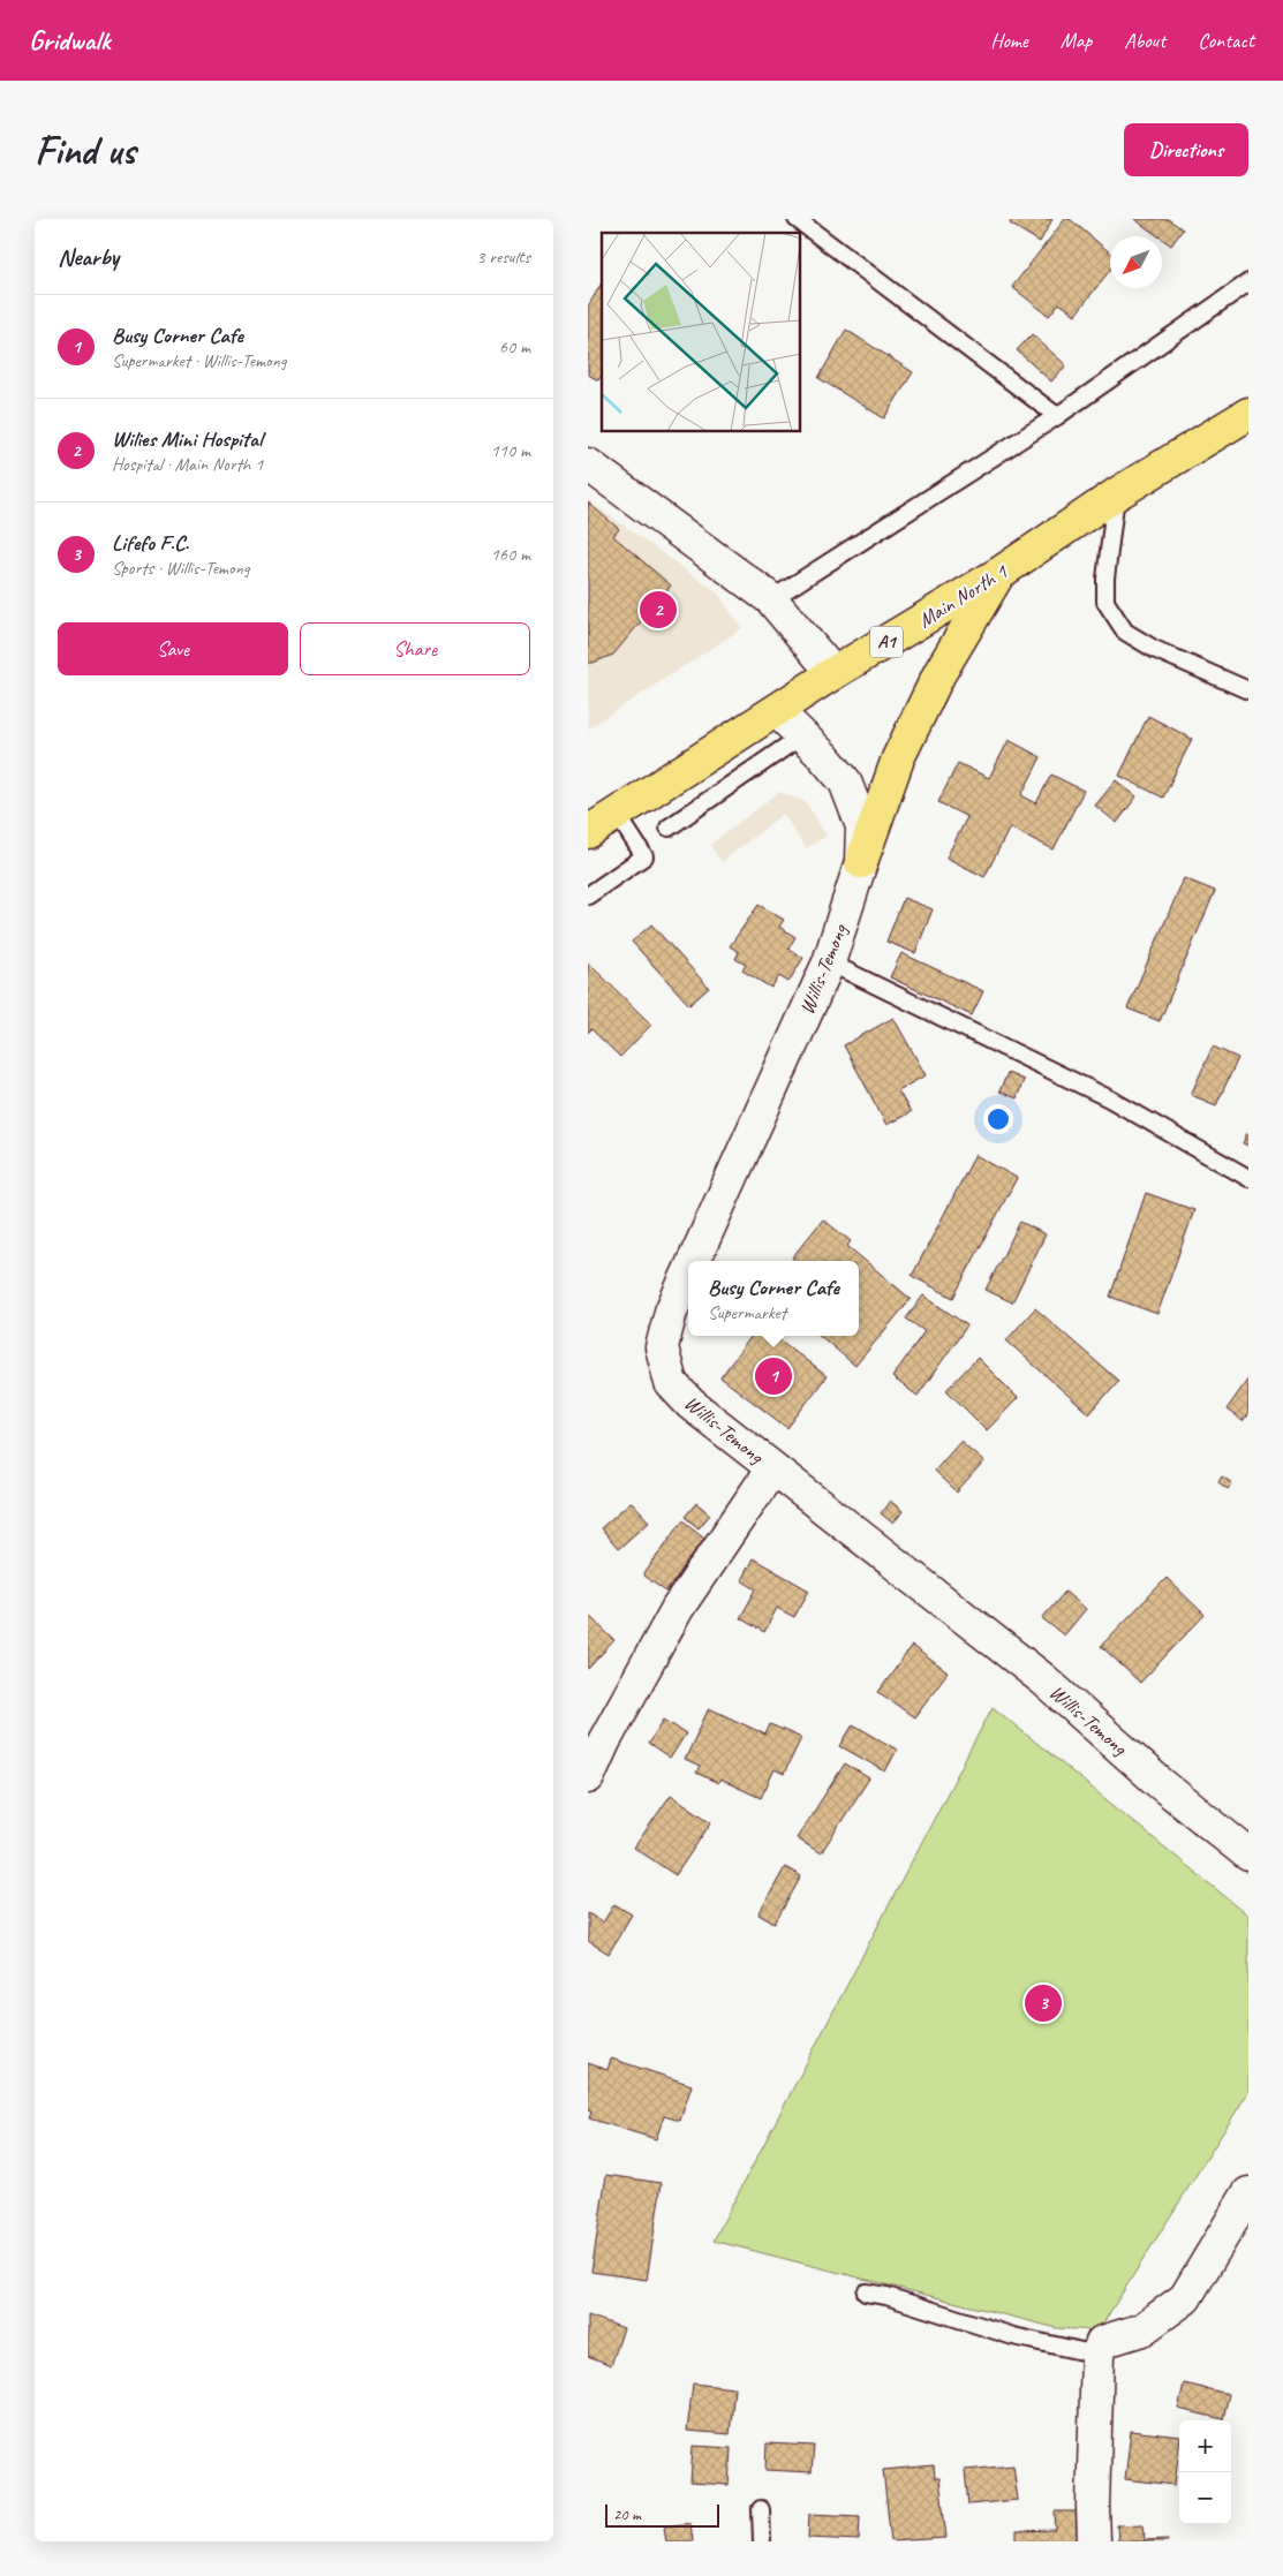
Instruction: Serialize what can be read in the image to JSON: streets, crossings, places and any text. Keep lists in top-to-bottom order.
{
  "streets": {
    "main road": ["Main North 1", "A1", "Willis-Temong"]
  },
  "crossings": [
    ["Main North 1", "Willis-Temong"]
  ],
  "scale_bar": "20 m",
  "north": "bottom left",
  "page": {
    "header": "Gridwalk",
    "nav": [
      "Home",
      "Map",
      "About",
      "Contact"
    ],
    "buttons": [
      "Directions",
      ["Save", "Share"]
    ],
    "title": "Find us",
    "heading": ["Nearby", "3 results"],
    "list": [
      {
        "mark": "1",
        "name": "Busy Corner Cafe",
        "note": "Supermarket · Willis-Temong",
        "value": "60 m"
      },
      {
        "mark": "2",
        "name": "Wilies Mini Hospital",
        "note": "Hospital · Main North 1",
        "value": "110 m"
      },
      {
        "mark": "3",
        "name": "Lifefo F.C.",
        "note": "Sports · Willis-Temong",
        "value": "160 m"
      }
    ],
    "pins": ["2", "1", "3"],
    "popup": ["Busy Corner Cafe", "Supermarket"],
    "map_buttons": ["+", "−"],
    "scale": "20 m"
  }
}
